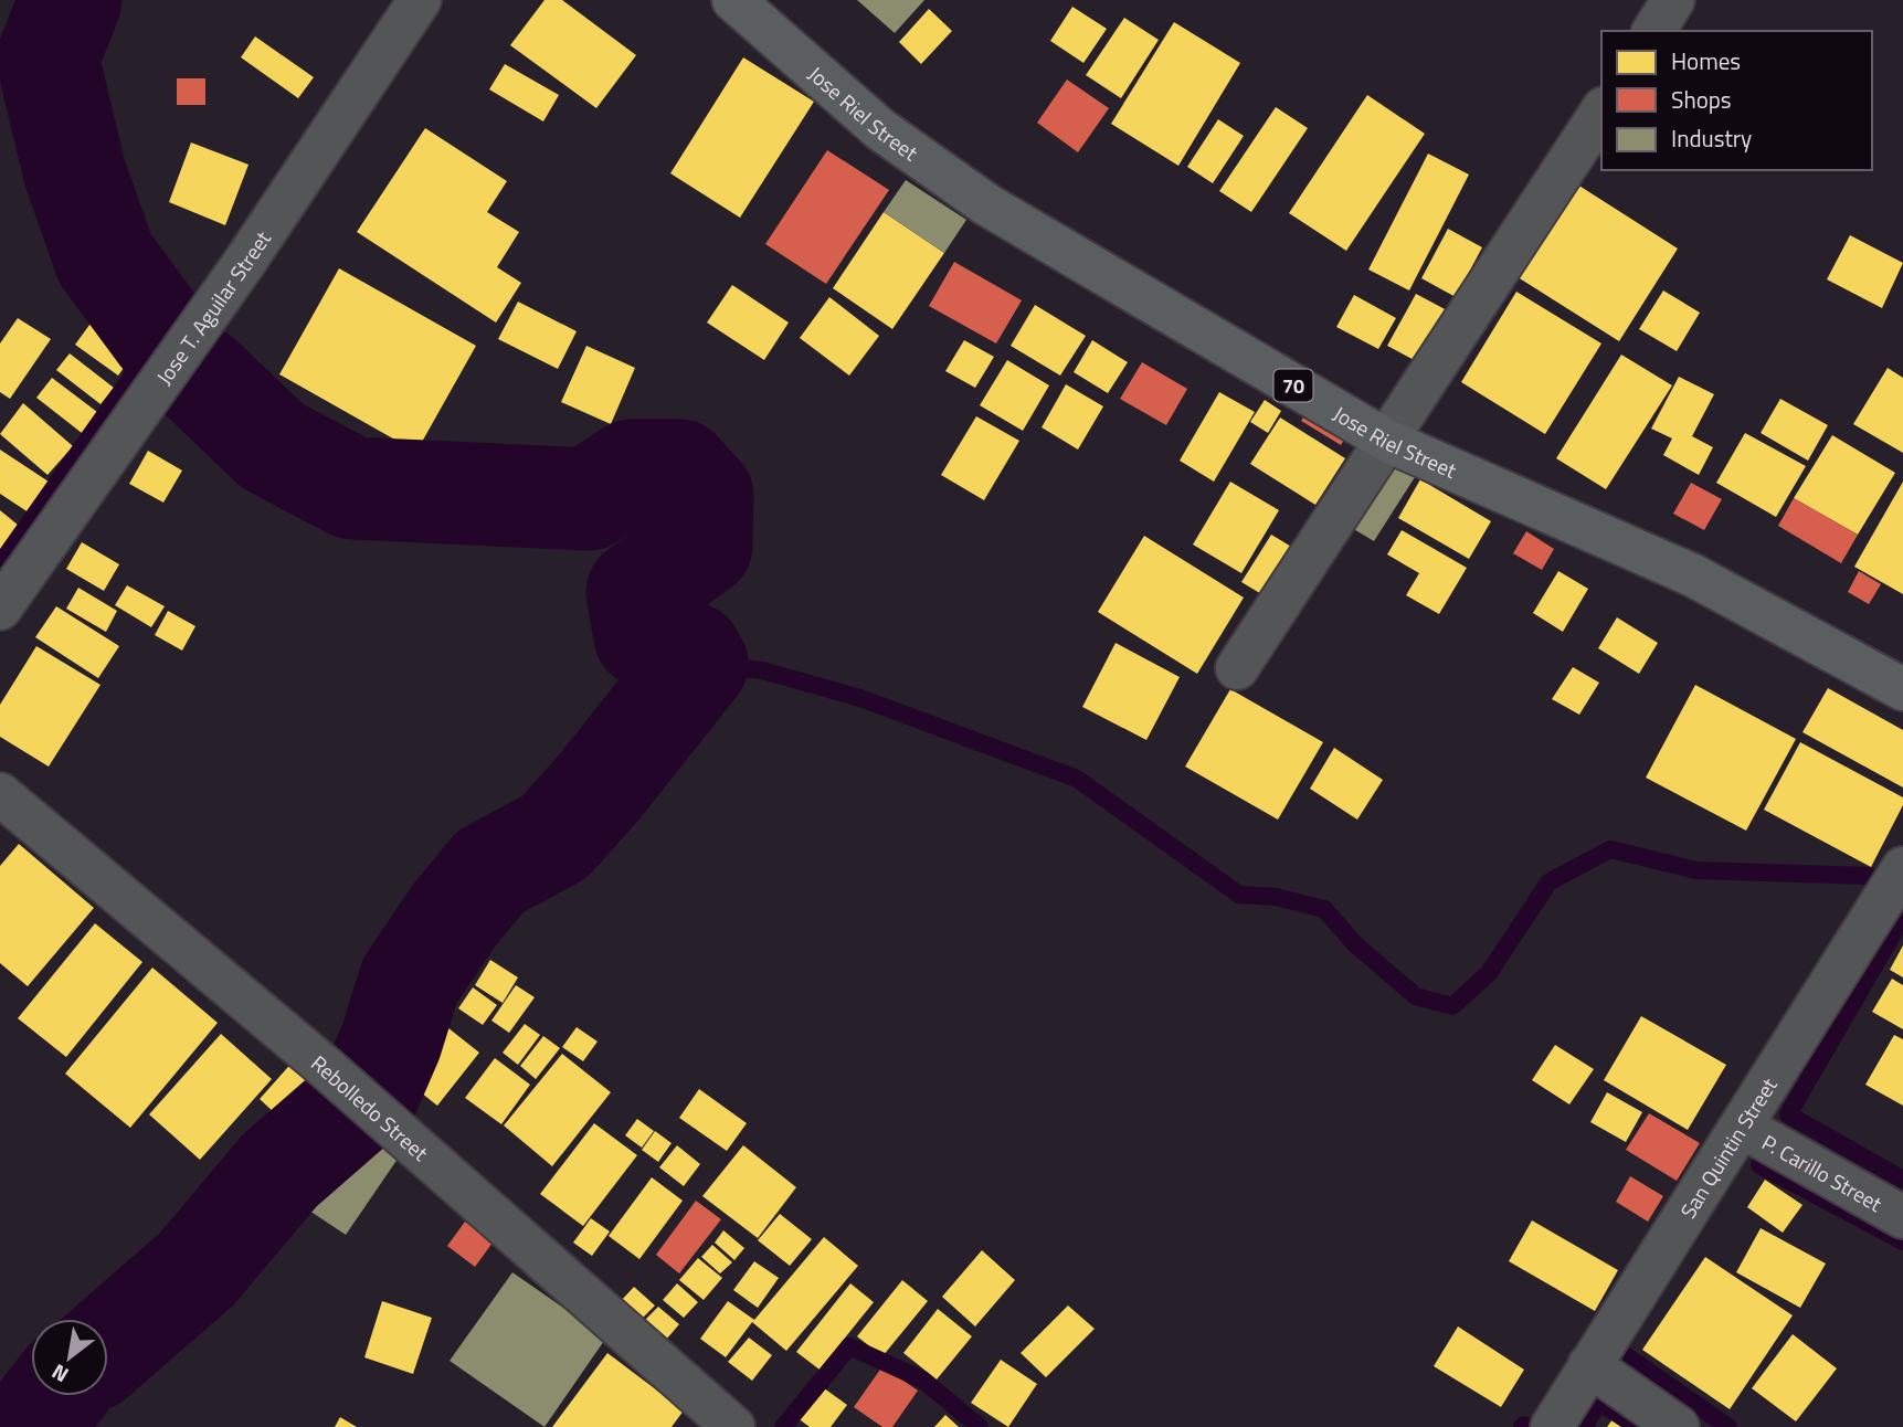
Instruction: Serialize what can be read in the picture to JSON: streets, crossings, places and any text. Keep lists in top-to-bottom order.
{
  "streets": {
    "highway": ["Jose Riel Street", "70"],
    "street": [
      "Jose T. Aguilar Street",
      "Rebolledo Street",
      "San Quintin Street",
      "P. Carillo Street"
    ]
  },
  "crossings": [
    ["San Quintin Street", "P. Carillo Street"]
  ],
  "legend": ["Homes", "Shops", "Industry"],
  "north": "bottom left"
}
